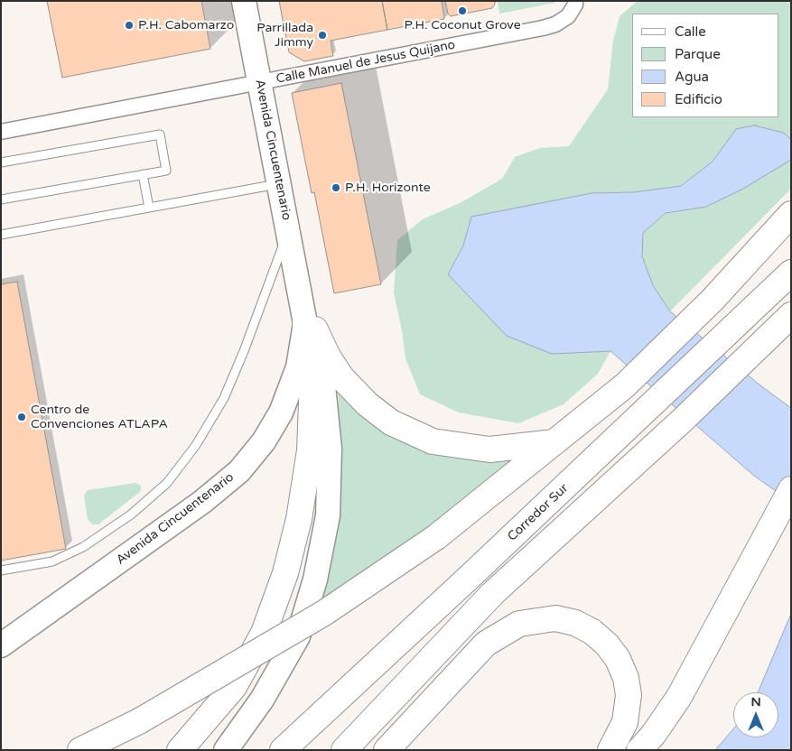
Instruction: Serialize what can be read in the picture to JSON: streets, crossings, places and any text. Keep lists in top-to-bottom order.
{
  "streets": {
    "highway": ["Corredor Sur"],
    "main road": ["Avenida Cincuentenario"],
    "street": ["Calle Manuel de Jesus Quijano"]
  },
  "crossings": [
    ["Calle Manuel de Jesus Quijano", "Avenida Cincuentenario"]
  ],
  "places": [
    "P.H. Coconut Grove",
    "P.H. Cabomarzo",
    "Parrillada Jimmy",
    "P.H. Horizonte",
    "Centro de Convenciones ATLAPA"
  ],
  "legend": [
    "Calle",
    "Parque",
    "Agua",
    "Edificio"
  ],
  "north": "top"
}
